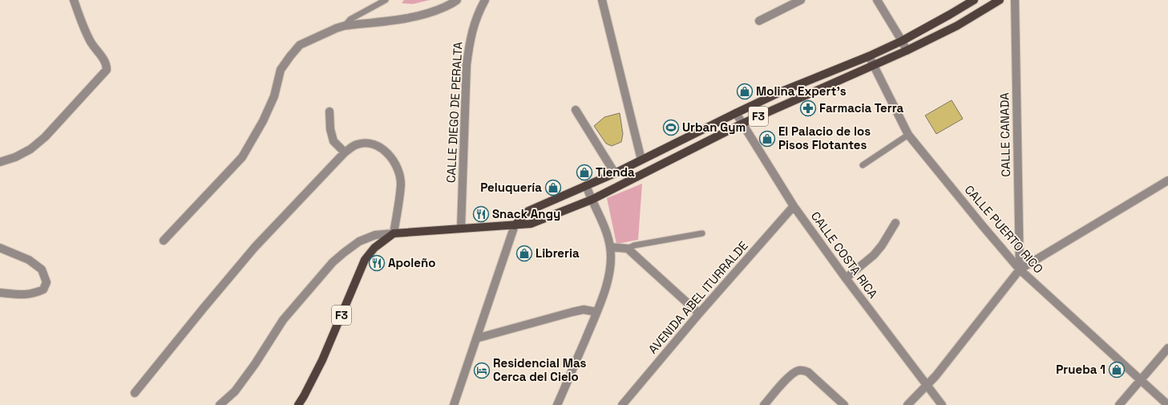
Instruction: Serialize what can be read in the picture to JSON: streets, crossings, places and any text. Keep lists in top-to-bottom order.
{
  "streets": {
    "main road": ["F3"],
    "street": [
      "CALLE DIEGO DE PERALTA",
      "CALLE CANADA",
      "CALLE PUERTO RICO",
      "CALLE COSTA RICA",
      "AVENIDA ABEL ITURRALDE"
    ]
  },
  "crossings": [
    ["CALLE DIEGO DE PERALTA", "F3"],
    ["F3", "CALLE PUERTO RICO"],
    ["F3", "CALLE COSTA RICA"],
    ["CALLE CANADA", "CALLE PUERTO RICO"],
    ["CALLE COSTA RICA", "AVENIDA ABEL ITURRALDE"]
  ],
  "places": {
    "shop": [
      "Molina Expert's",
      "El Palacio de los Pisos Flotantes",
      "Tienda",
      "Peluquería",
      "Libreria",
      "Prueba 1"
    ],
    "pharmacy": ["Farmacia Terra"],
    "sports": ["Urban Gym"],
    "restaurant": ["Snack Angy", "Apoleño"],
    "hotel": ["Residencial Mas Cerca del Cielo"]
  }
}
